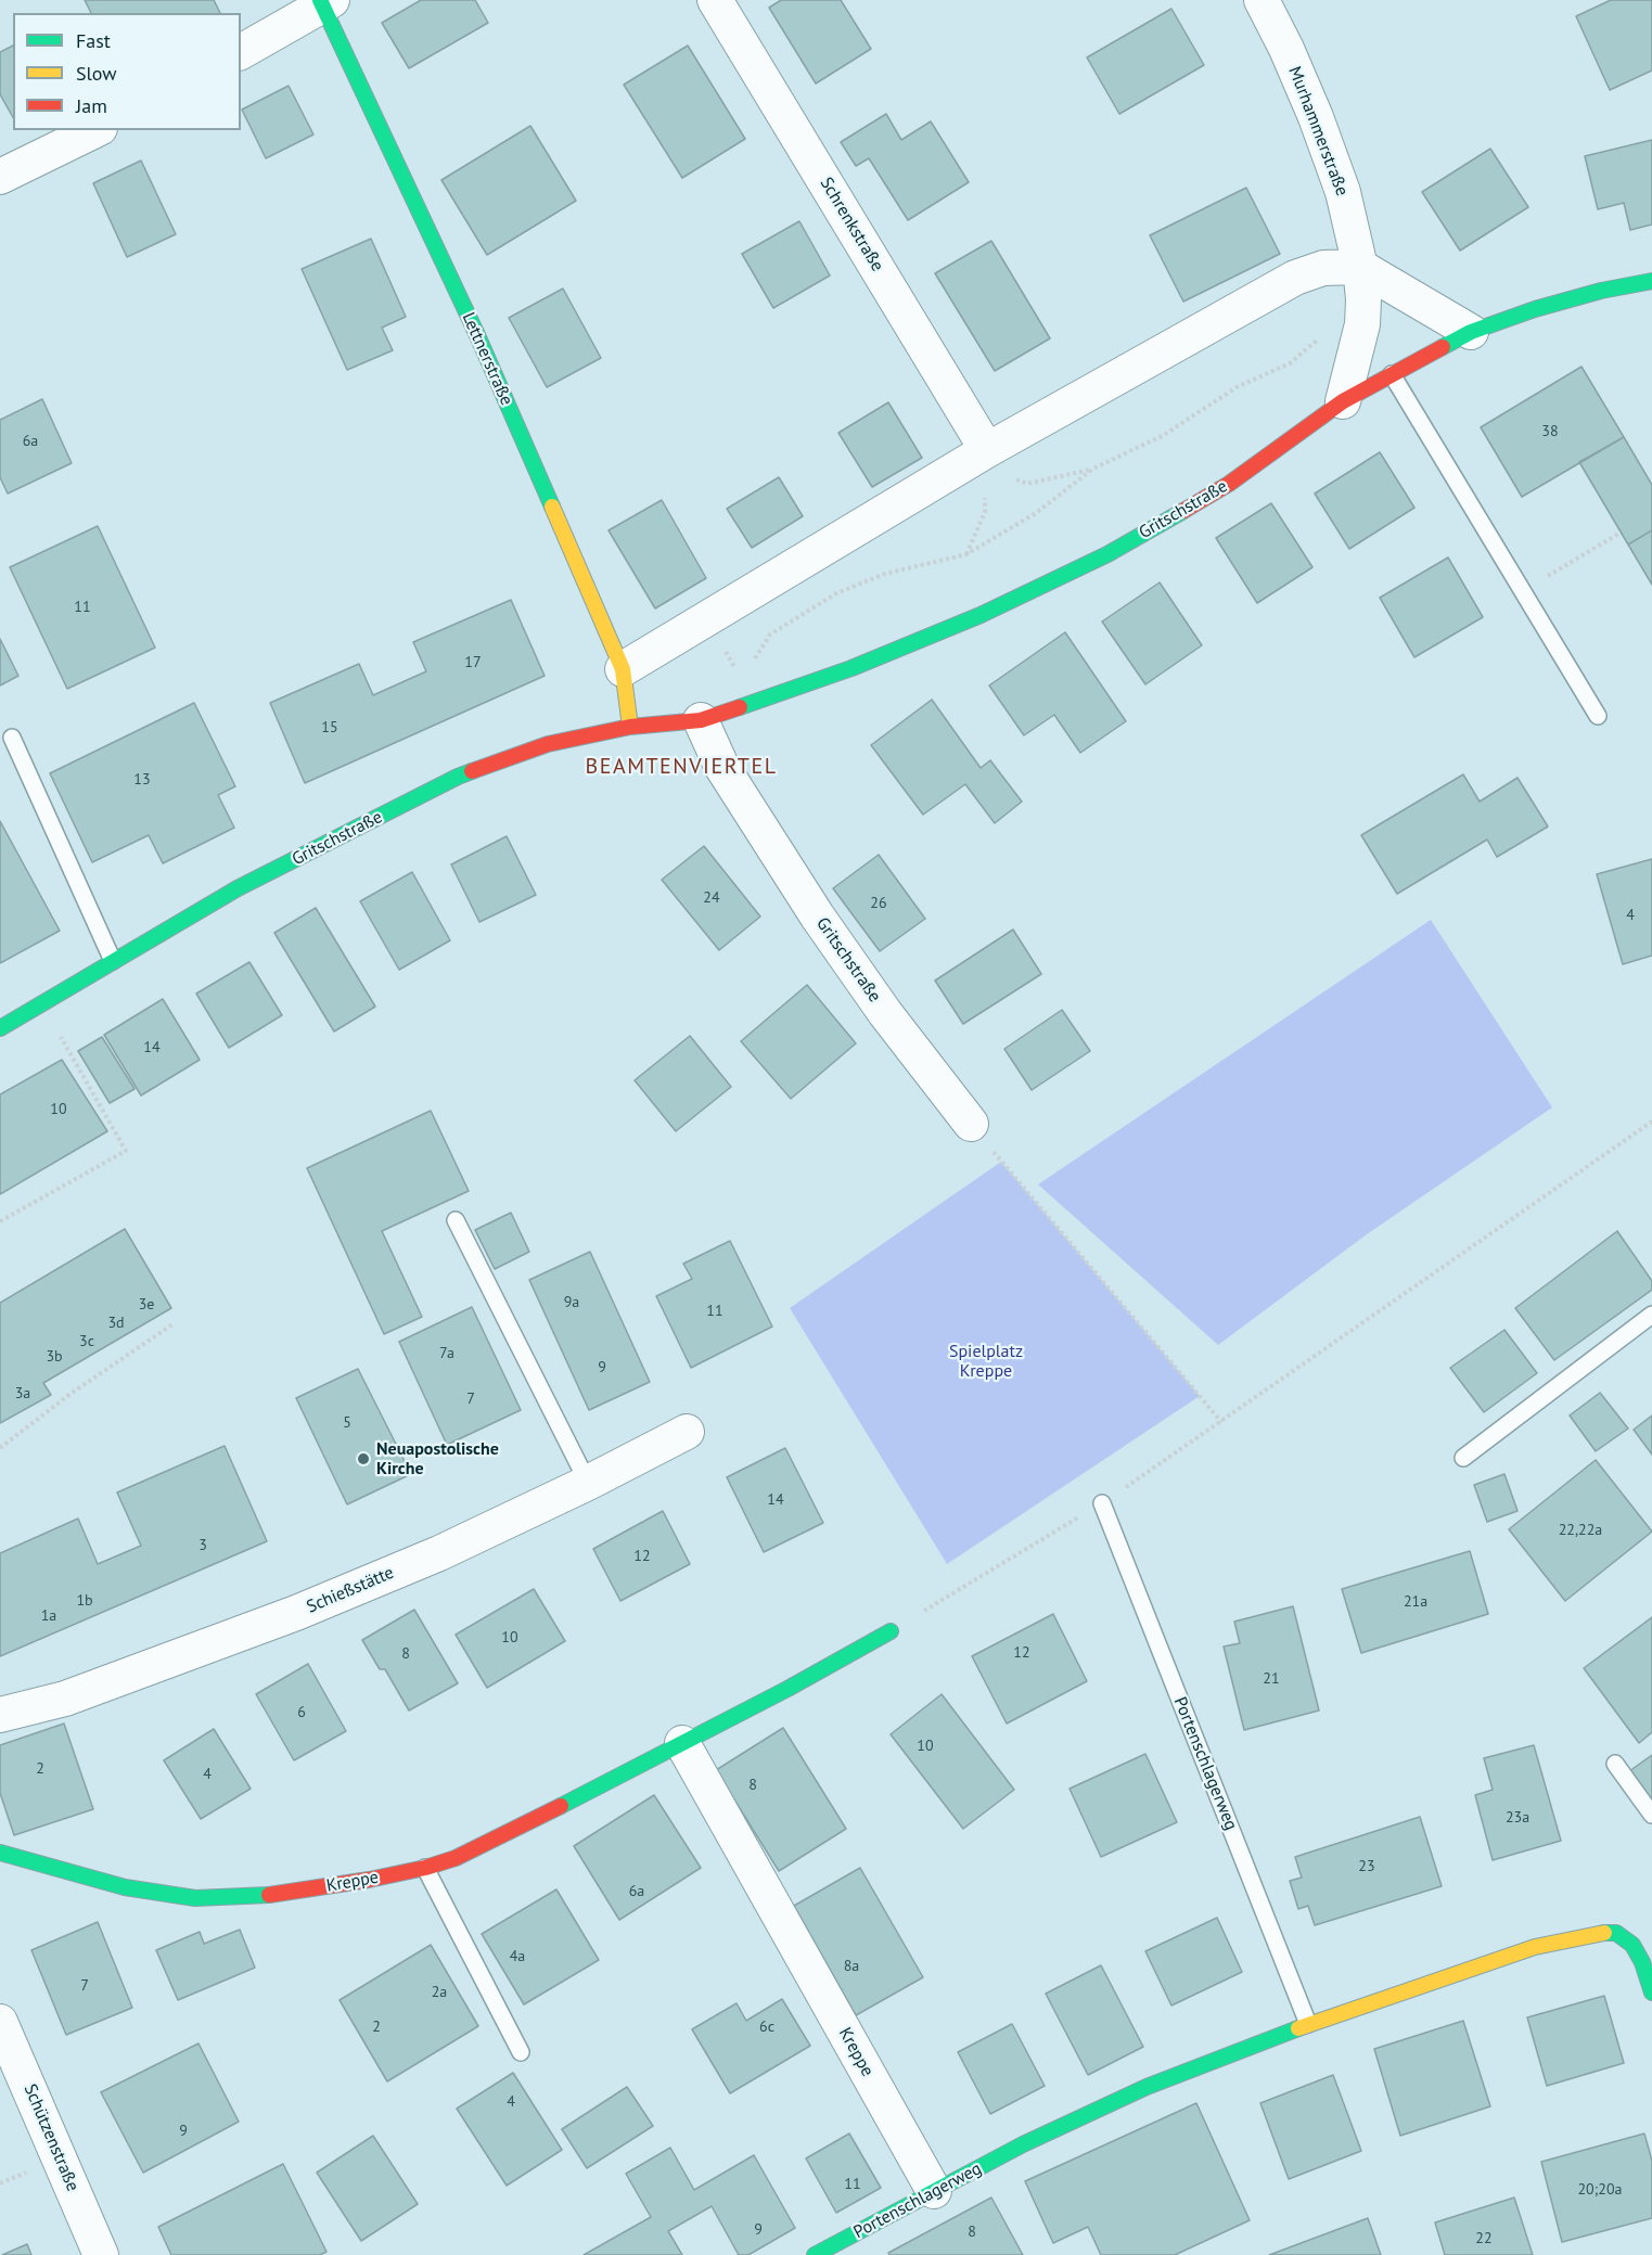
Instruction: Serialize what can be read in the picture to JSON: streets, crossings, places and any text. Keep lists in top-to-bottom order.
{
  "streets": {
    "street": [
      "Murhammerstraße",
      "Schrenkstraße",
      "Lettnerstraße",
      "Gritschstraße",
      "Schießstätte",
      "Portenschlagerweg",
      "Kreppe",
      "Schützenstraße"
    ]
  },
  "crossings": [
    ["Murhammerstraße", "Gritschstraße"],
    ["Lettnerstraße", "Gritschstraße"],
    ["Portenschlagerweg", "Kreppe"]
  ],
  "districts": ["BEAMTENVIERTEL"],
  "parks": ["Spielplatz Kreppe"],
  "places": ["Neuapostolische Kirche"],
  "house_numbers": [
    "38",
    "6a",
    "11",
    "17",
    "15",
    "13",
    "24",
    "26",
    "4",
    "14",
    "10",
    "9a",
    "3e",
    "11",
    "3d",
    "3c",
    "7a",
    "3b",
    "9",
    "3a",
    "7",
    "5",
    "14",
    "22,22a",
    "3",
    "12",
    "1b",
    "21a",
    "1a",
    "10",
    "12",
    "8",
    "21",
    "6",
    "10",
    "2",
    "4",
    "8",
    "23a",
    "23",
    "6a",
    "4a",
    "8a",
    "7",
    "2a",
    "2",
    "6c",
    "4",
    "9",
    "11",
    "20;20a",
    "9",
    "8",
    "22"
  ],
  "legend": ["Fast", "Slow", "Jam"]
}
